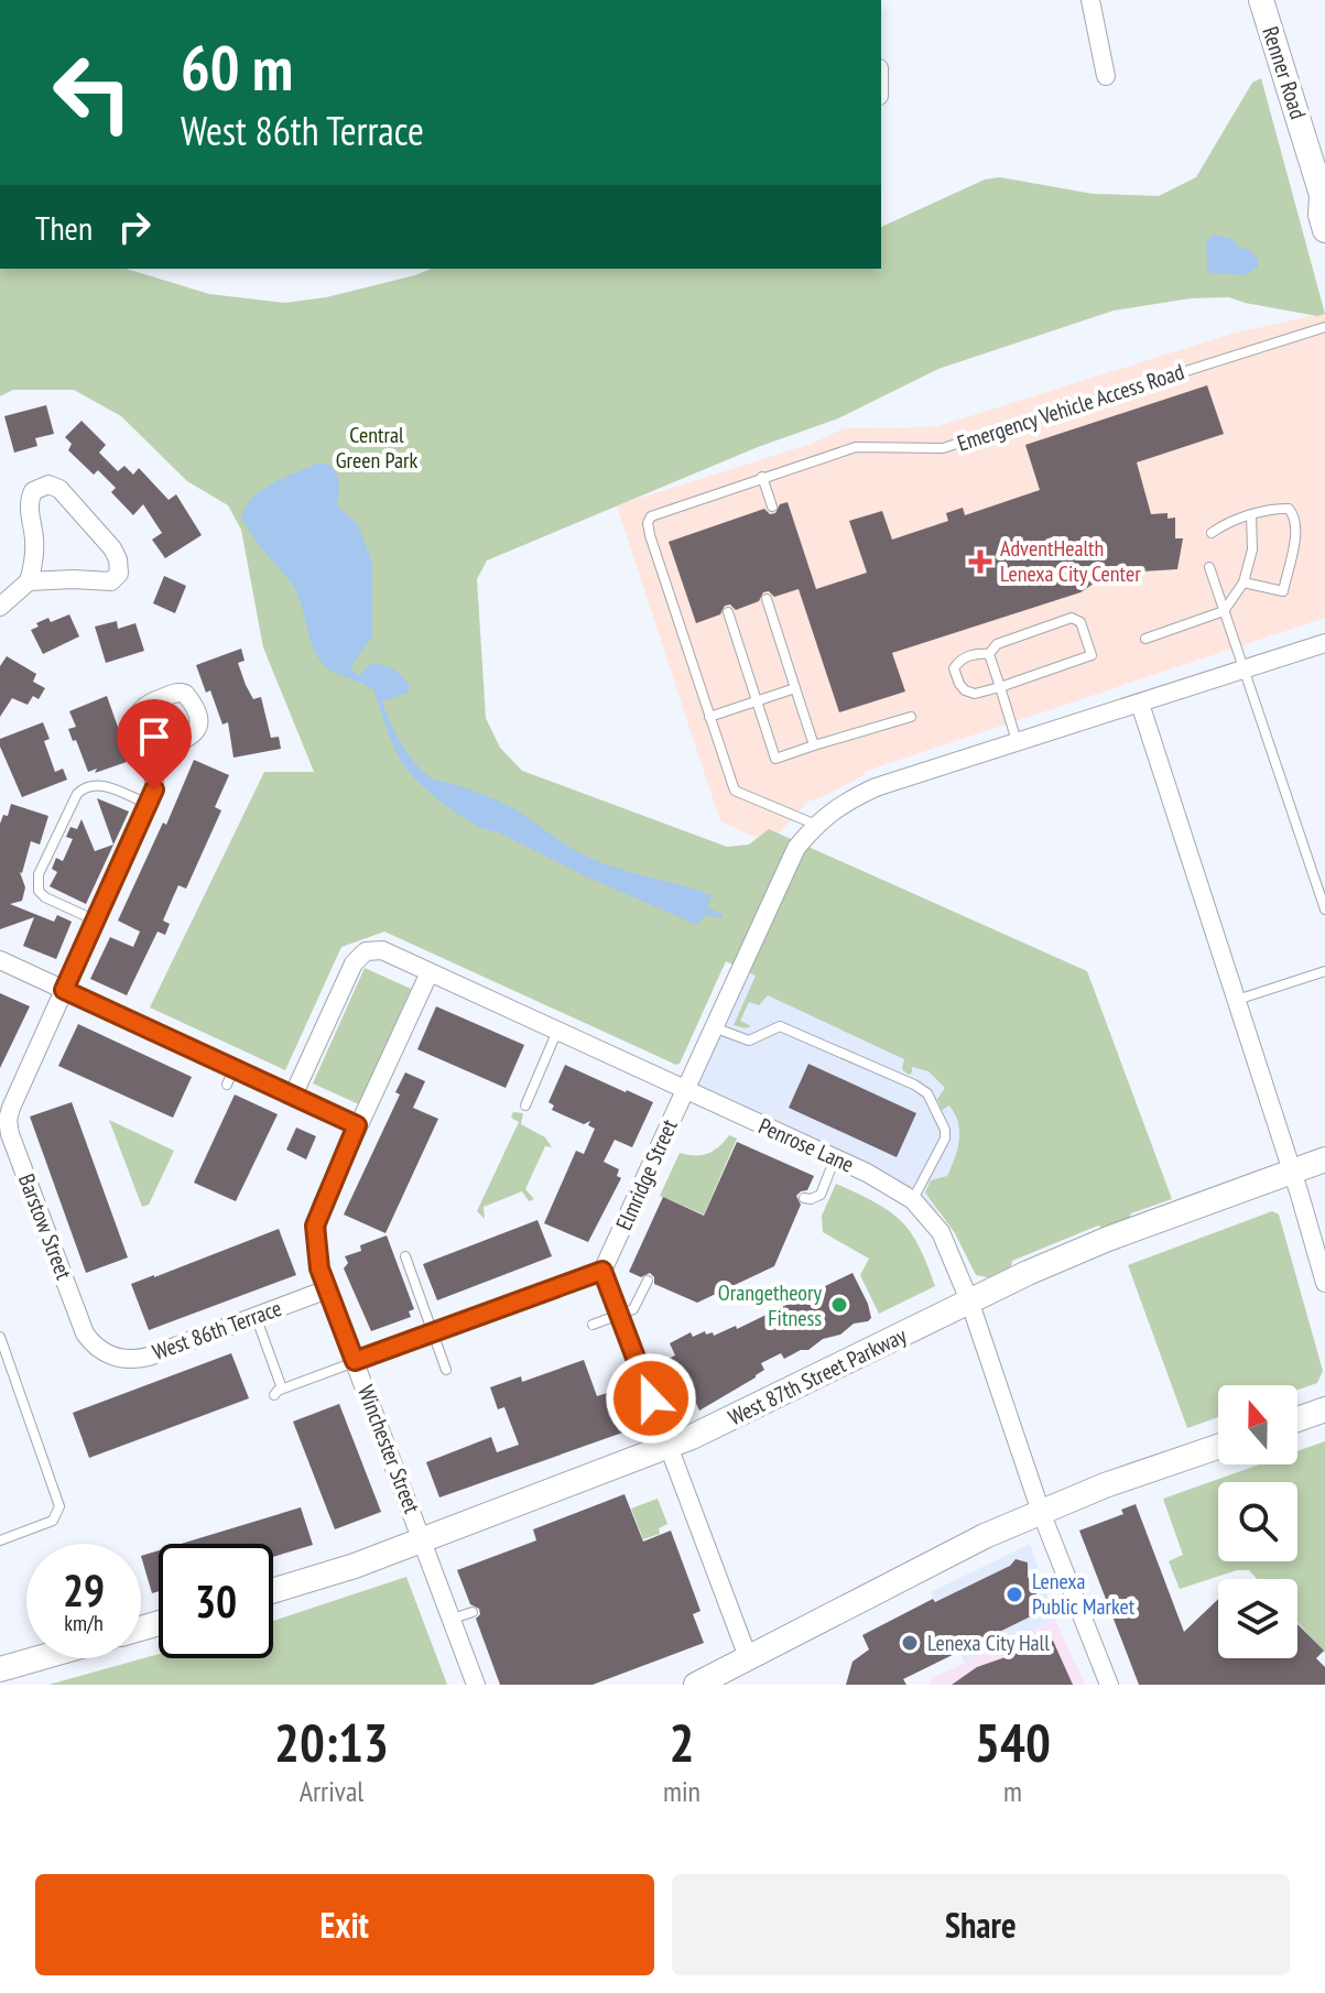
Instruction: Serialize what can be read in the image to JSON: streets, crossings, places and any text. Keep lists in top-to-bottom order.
{
  "streets": {
    "main road": ["Renner Road", "West 87th Street Parkway"],
    "street": [
      "Penrose Lane",
      "Elmridge Street",
      "Barstow Street",
      "West 86th Terrace",
      "Winchester Street"
    ],
    "lane": ["Emergency Vehicle Access Road"]
  },
  "crossings": [
    ["Penrose Lane", "Elmridge Street"],
    ["Penrose Lane", "West 87th Street Parkway"],
    ["Penrose Lane", "Winchester Street"],
    ["Barstow Street", "West 86th Terrace"],
    ["West 86th Terrace", "Winchester Street"],
    ["West 87th Street Parkway", "Winchester Street"]
  ],
  "parks": ["Central Green Park"],
  "places": {
    "health": ["AdventHealth Lenexa City Center"],
    "other": ["Orangetheory Fitness", "Lenexa Public Market", "Lenexa City Hall"]
  },
  "north": "top",
  "page": {
    "turn": ["60 m", "West 86th Terrace"],
    "then": "Then",
    "speed": "29 km/h",
    "limit": "30",
    "eta": [
      "20:13",
      "Arrival",
      "2",
      "min",
      "540",
      "m"
    ],
    "buttons": ["Exit", "Share"]
  }
}
